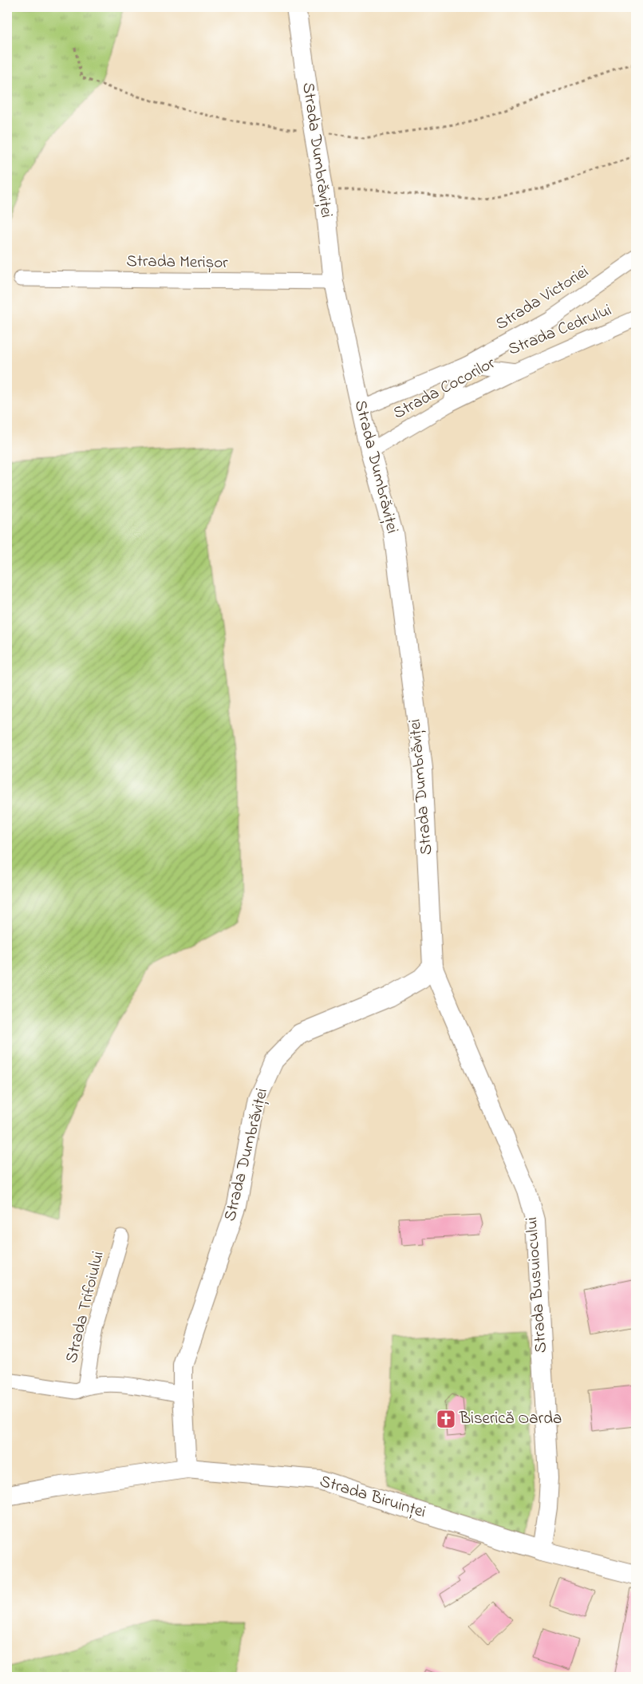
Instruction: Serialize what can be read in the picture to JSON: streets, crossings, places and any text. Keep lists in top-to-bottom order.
{
  "streets": {
    "main road": ["Strada Dumbrăviței", "Strada Busuiocului", "Strada Biruinței"],
    "street": [
      "Strada Merișor",
      "Strada Victoriei",
      "Strada Cedrului",
      "Strada Cocorilor",
      "Strada Trifoiului"
    ]
  },
  "crossings": [
    ["Strada Dumbrăviței", "Strada Merișor"],
    ["Strada Dumbrăviței", "Strada Cocorilor"],
    ["Strada Dumbrăviței", "Strada Busuiocului"],
    ["Strada Dumbrăviței", "Strada Trifoiului"],
    ["Strada Dumbrăviței", "Strada Biruinței"],
    ["Strada Victoriei", "Strada Cedrului"],
    ["Strada Victoriei", "Strada Cocorilor"],
    ["Strada Cedrului", "Strada Cocorilor"],
    ["Strada Busuiocului", "Strada Biruinței"]
  ],
  "places": {
    "church": ["Biserică Oarda"]
  }
}
